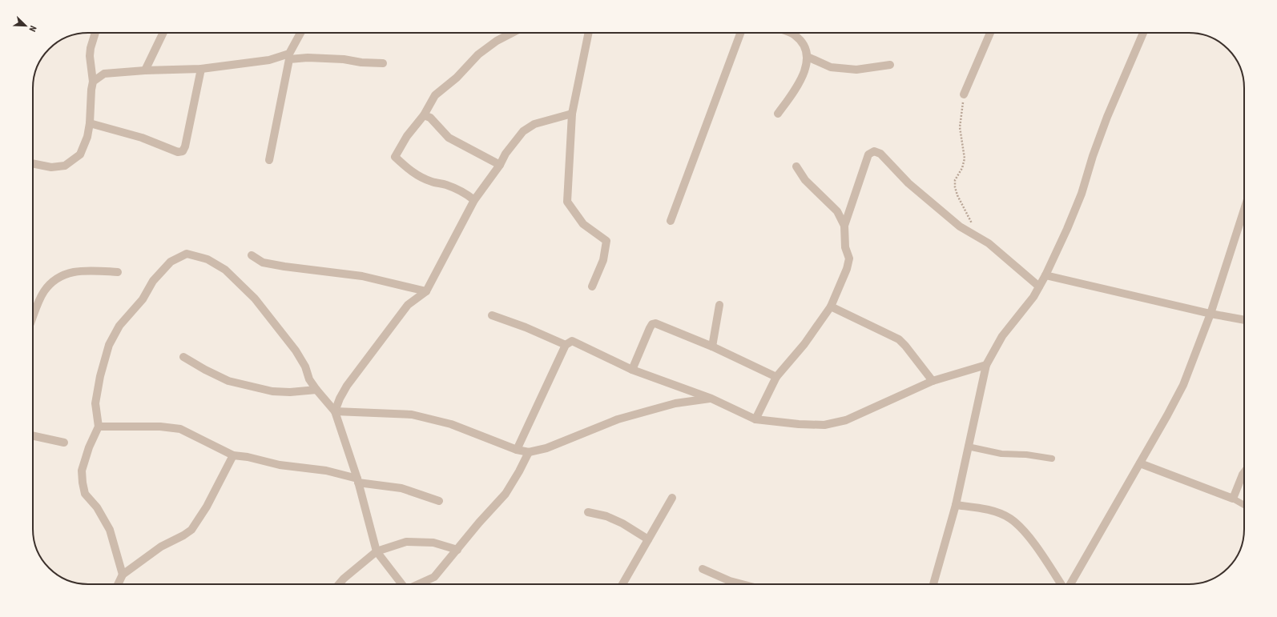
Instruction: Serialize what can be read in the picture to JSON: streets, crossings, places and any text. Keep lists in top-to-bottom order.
{
  "north": "bottom right"
}
